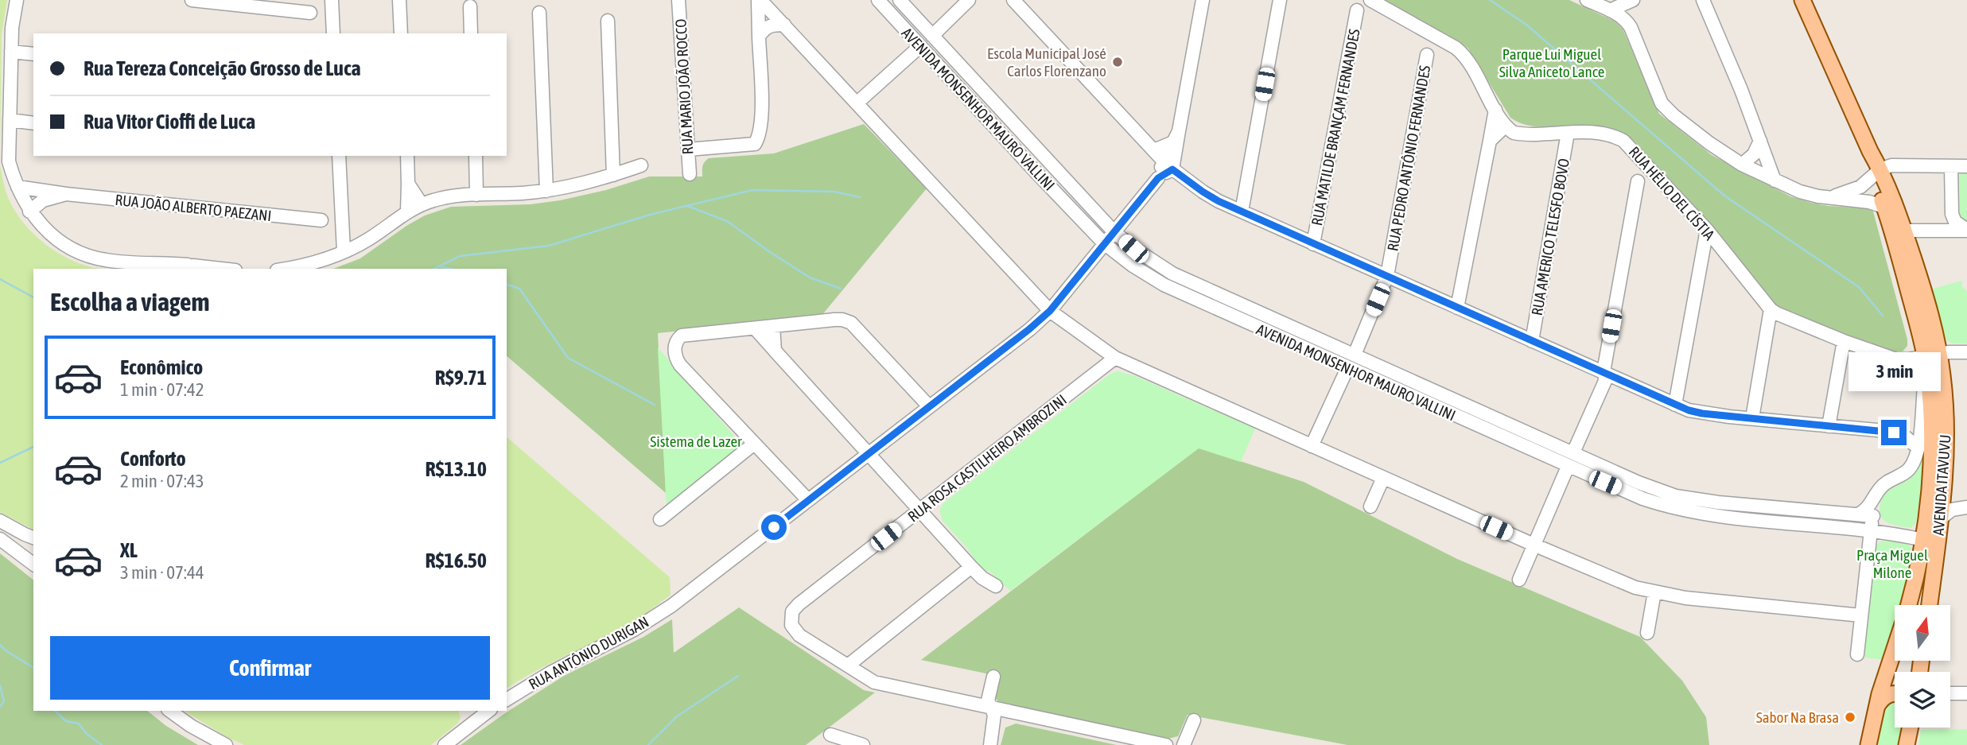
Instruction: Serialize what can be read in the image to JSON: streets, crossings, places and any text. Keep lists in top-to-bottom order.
{
  "streets": {
    "main road": ["AVENIDA ITAVUVU"],
    "street": [
      "RUA MARIO JOÃO ROCCO",
      "AVENIDA MONSENHOR MAURO VALLINI",
      "RUA MATILDE BRANÇAM FERNANDES",
      "RUA PEDRO ANTÔNIO FERNANDES",
      "RUA HÉLIO DEL CÍSTIA",
      "RUA JOÃO ALBERTO PAEZANI",
      "RUA AMERICO TELESFO BOVO",
      "RUA ROSA CASTILHEIRO AMBROZINI",
      "RUA ANTÔNIO DURIGAN"
    ]
  },
  "crossings": [
    ["AVENIDA MONSENHOR MAURO VALLINI", "RUA PEDRO ANTÔNIO FERNANDES"],
    ["AVENIDA MONSENHOR MAURO VALLINI", "AVENIDA ITAVUVU"],
    ["AVENIDA MONSENHOR MAURO VALLINI", "RUA ANTÔNIO DURIGAN"],
    ["RUA HÉLIO DEL CÍSTIA", "RUA AMERICO TELESFO BOVO"],
    ["RUA HÉLIO DEL CÍSTIA", "AVENIDA ITAVUVU"]
  ],
  "parks": ["Parque Lui Miguel Silva Aniceto Lance", "Sistema de Lazer", "Praça Miguel Milone"],
  "places": ["Escola Municipal José Carlos Florenzano", "Sabor Na Brasa"],
  "north": "top",
  "page": {
    "banner": ["Rua Tereza Conceição Grosso de Luca", "Rua Vitor Cioffi de Luca"],
    "heading": "Escolha a viagem",
    "list": [
      {
        "name": "Econômico",
        "note": "1 min · 07:42",
        "value": "R$9.71"
      },
      {
        "name": "Conforto",
        "note": "2 min · 07:43",
        "value": "R$13.10"
      },
      {
        "name": "XL",
        "note": "3 min · 07:44",
        "value": "R$16.50"
      }
    ],
    "bubble": "3 min",
    "buttons": "Confirmar"
  }
}
